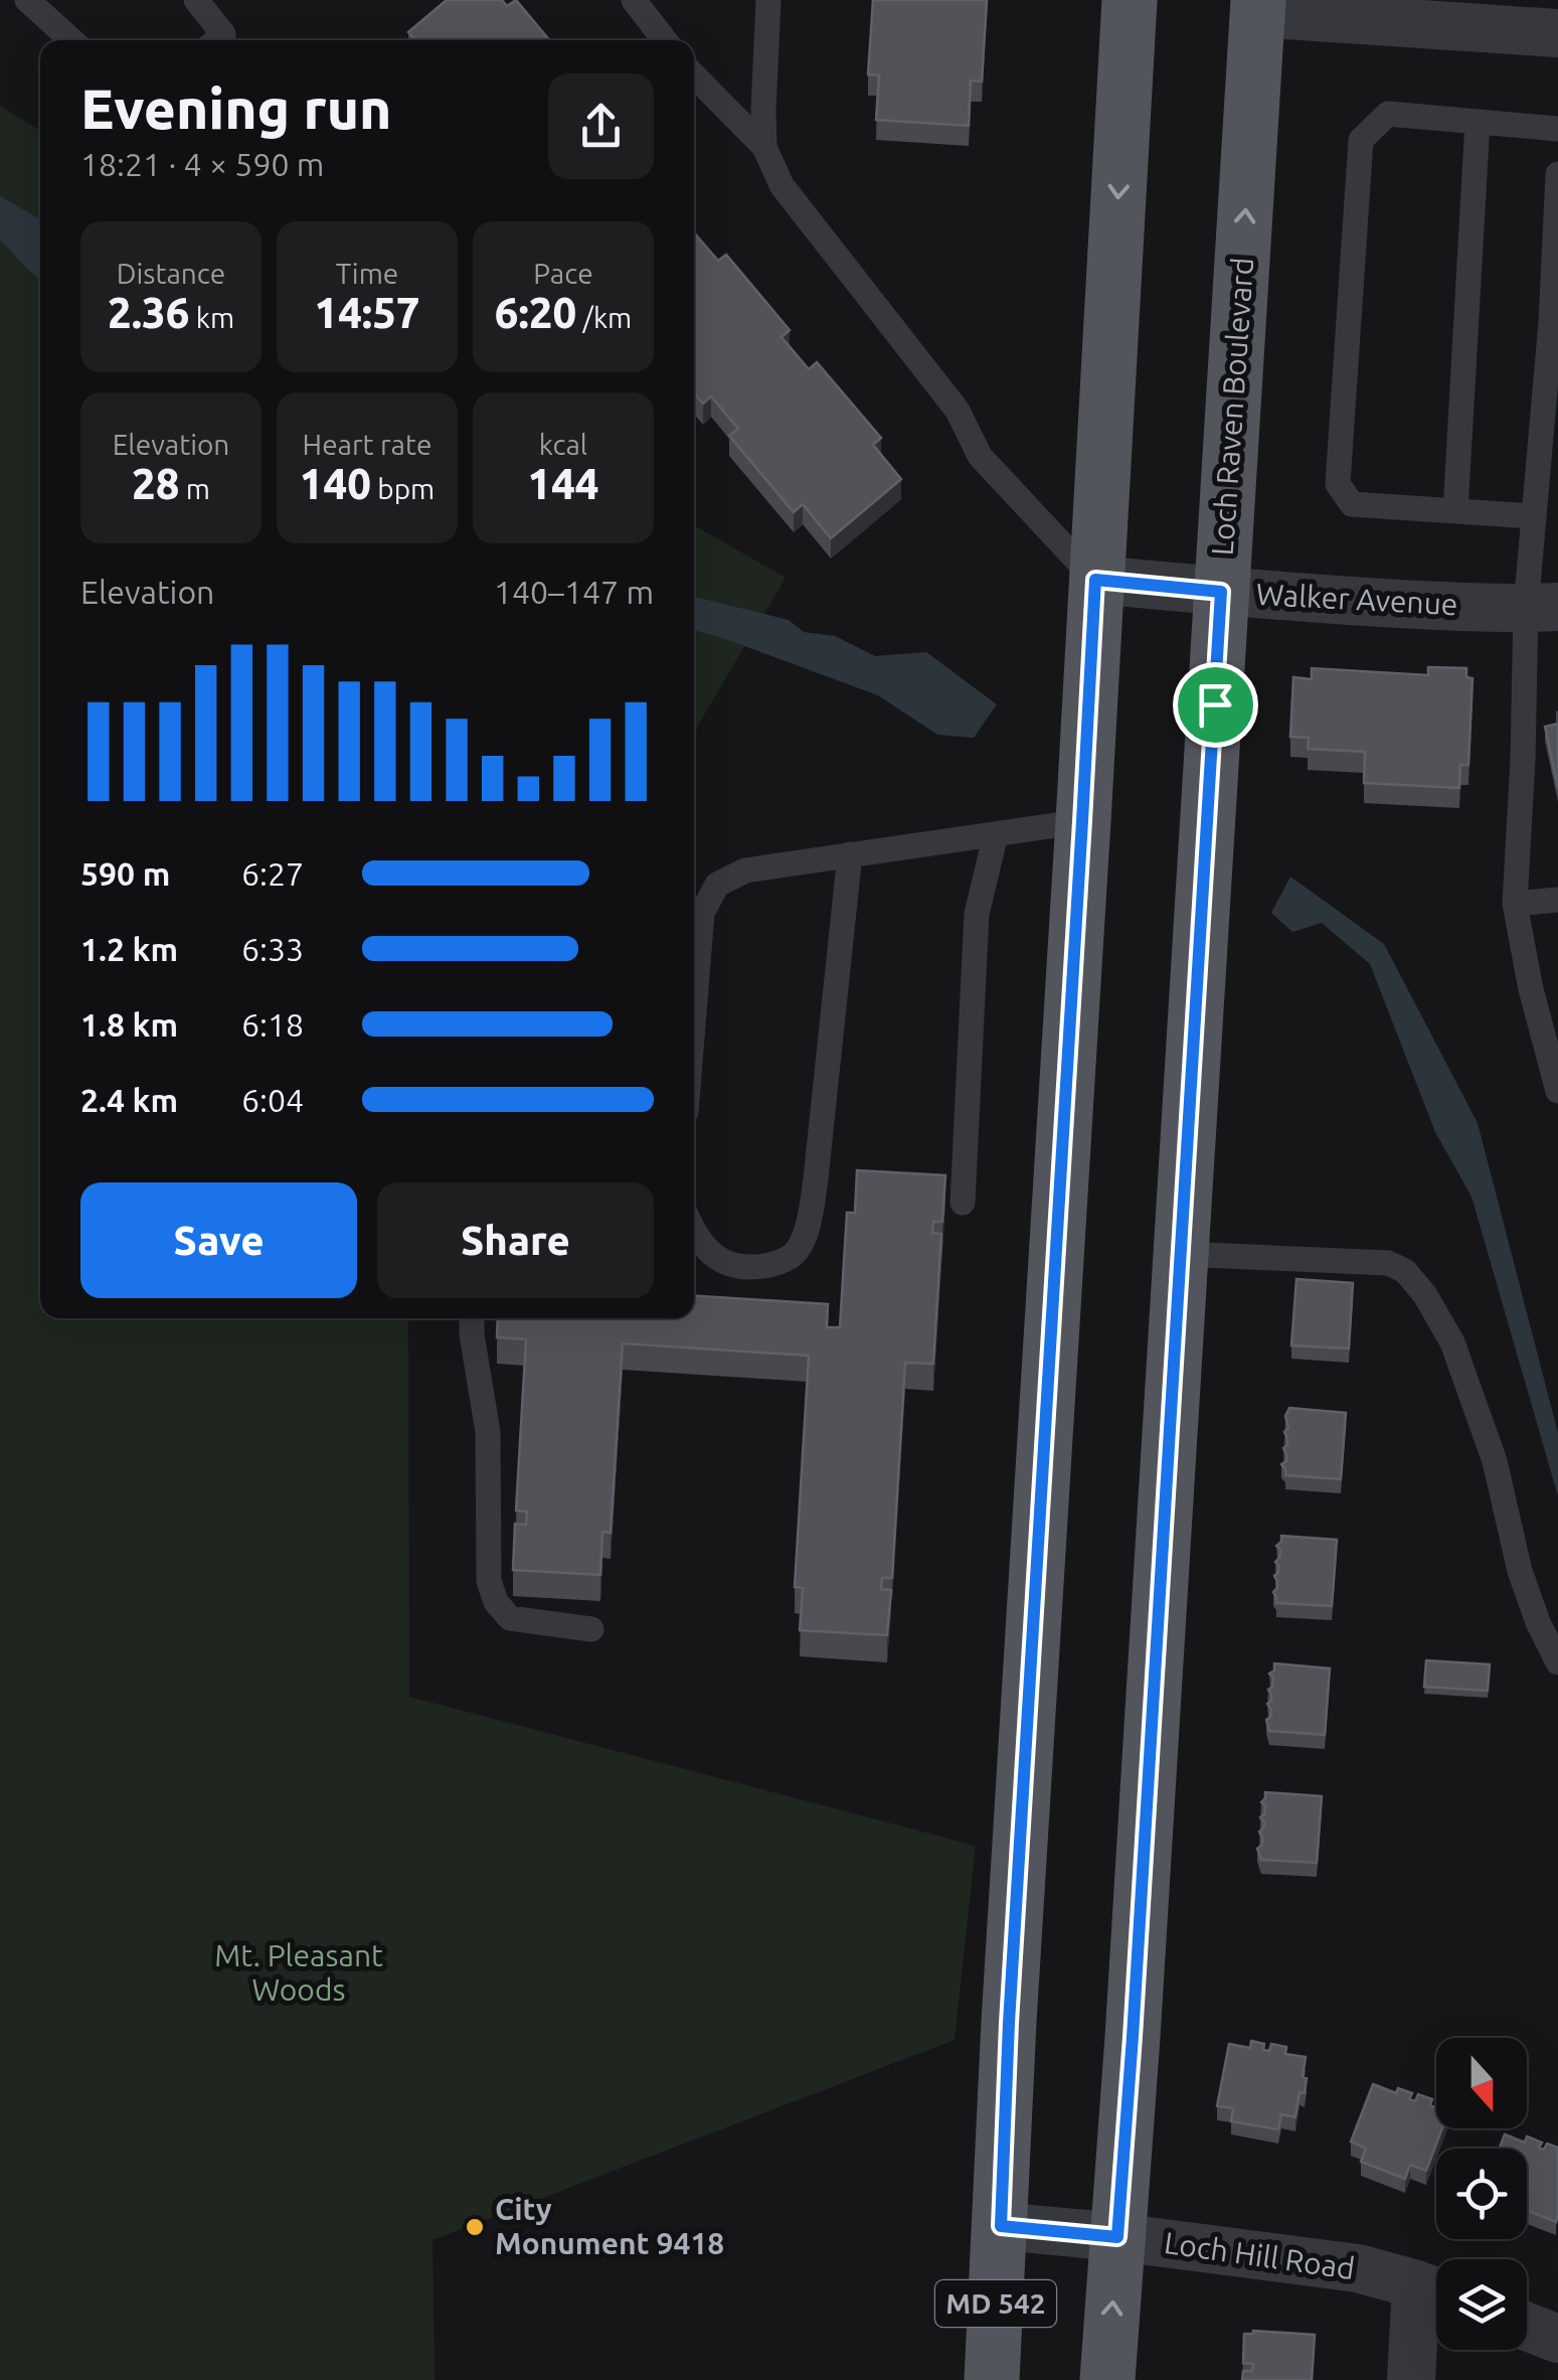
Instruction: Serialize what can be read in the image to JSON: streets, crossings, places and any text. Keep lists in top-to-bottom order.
{
  "streets": {
    "main road": ["Loch Raven Boulevard", "MD 542"],
    "street": ["Walker Avenue", "Loch Hill Road"]
  },
  "crossings": [
    ["Loch Raven Boulevard", "Walker Avenue"],
    ["Loch Raven Boulevard", "Loch Hill Road"],
    ["Loch Hill Road", "MD 542"]
  ],
  "parks": ["Mt. Pleasant Woods"],
  "places": ["City Monument 9418"],
  "north": "bottom",
  "page": {
    "heading": ["Evening run", "18:21 · 4 × 590 m"],
    "stats": [
      ["Distance", "2.36 km"],
      ["Time", "14:57"],
      ["Pace", "6:20 /km"],
      ["Elevation", "28 m"],
      ["Heart rate", "140 bpm"],
      ["kcal", "144"]
    ],
    "chart": ["Elevation", "140–147 m"],
    "list": [
      {
        "name": "590 m",
        "note": "6:27"
      },
      {
        "name": "1.2 km",
        "note": "6:33"
      },
      {
        "name": "1.8 km",
        "note": "6:18"
      },
      {
        "name": "2.4 km",
        "note": "6:04"
      }
    ],
    "buttons": ["Save", "Share"]
  }
}
